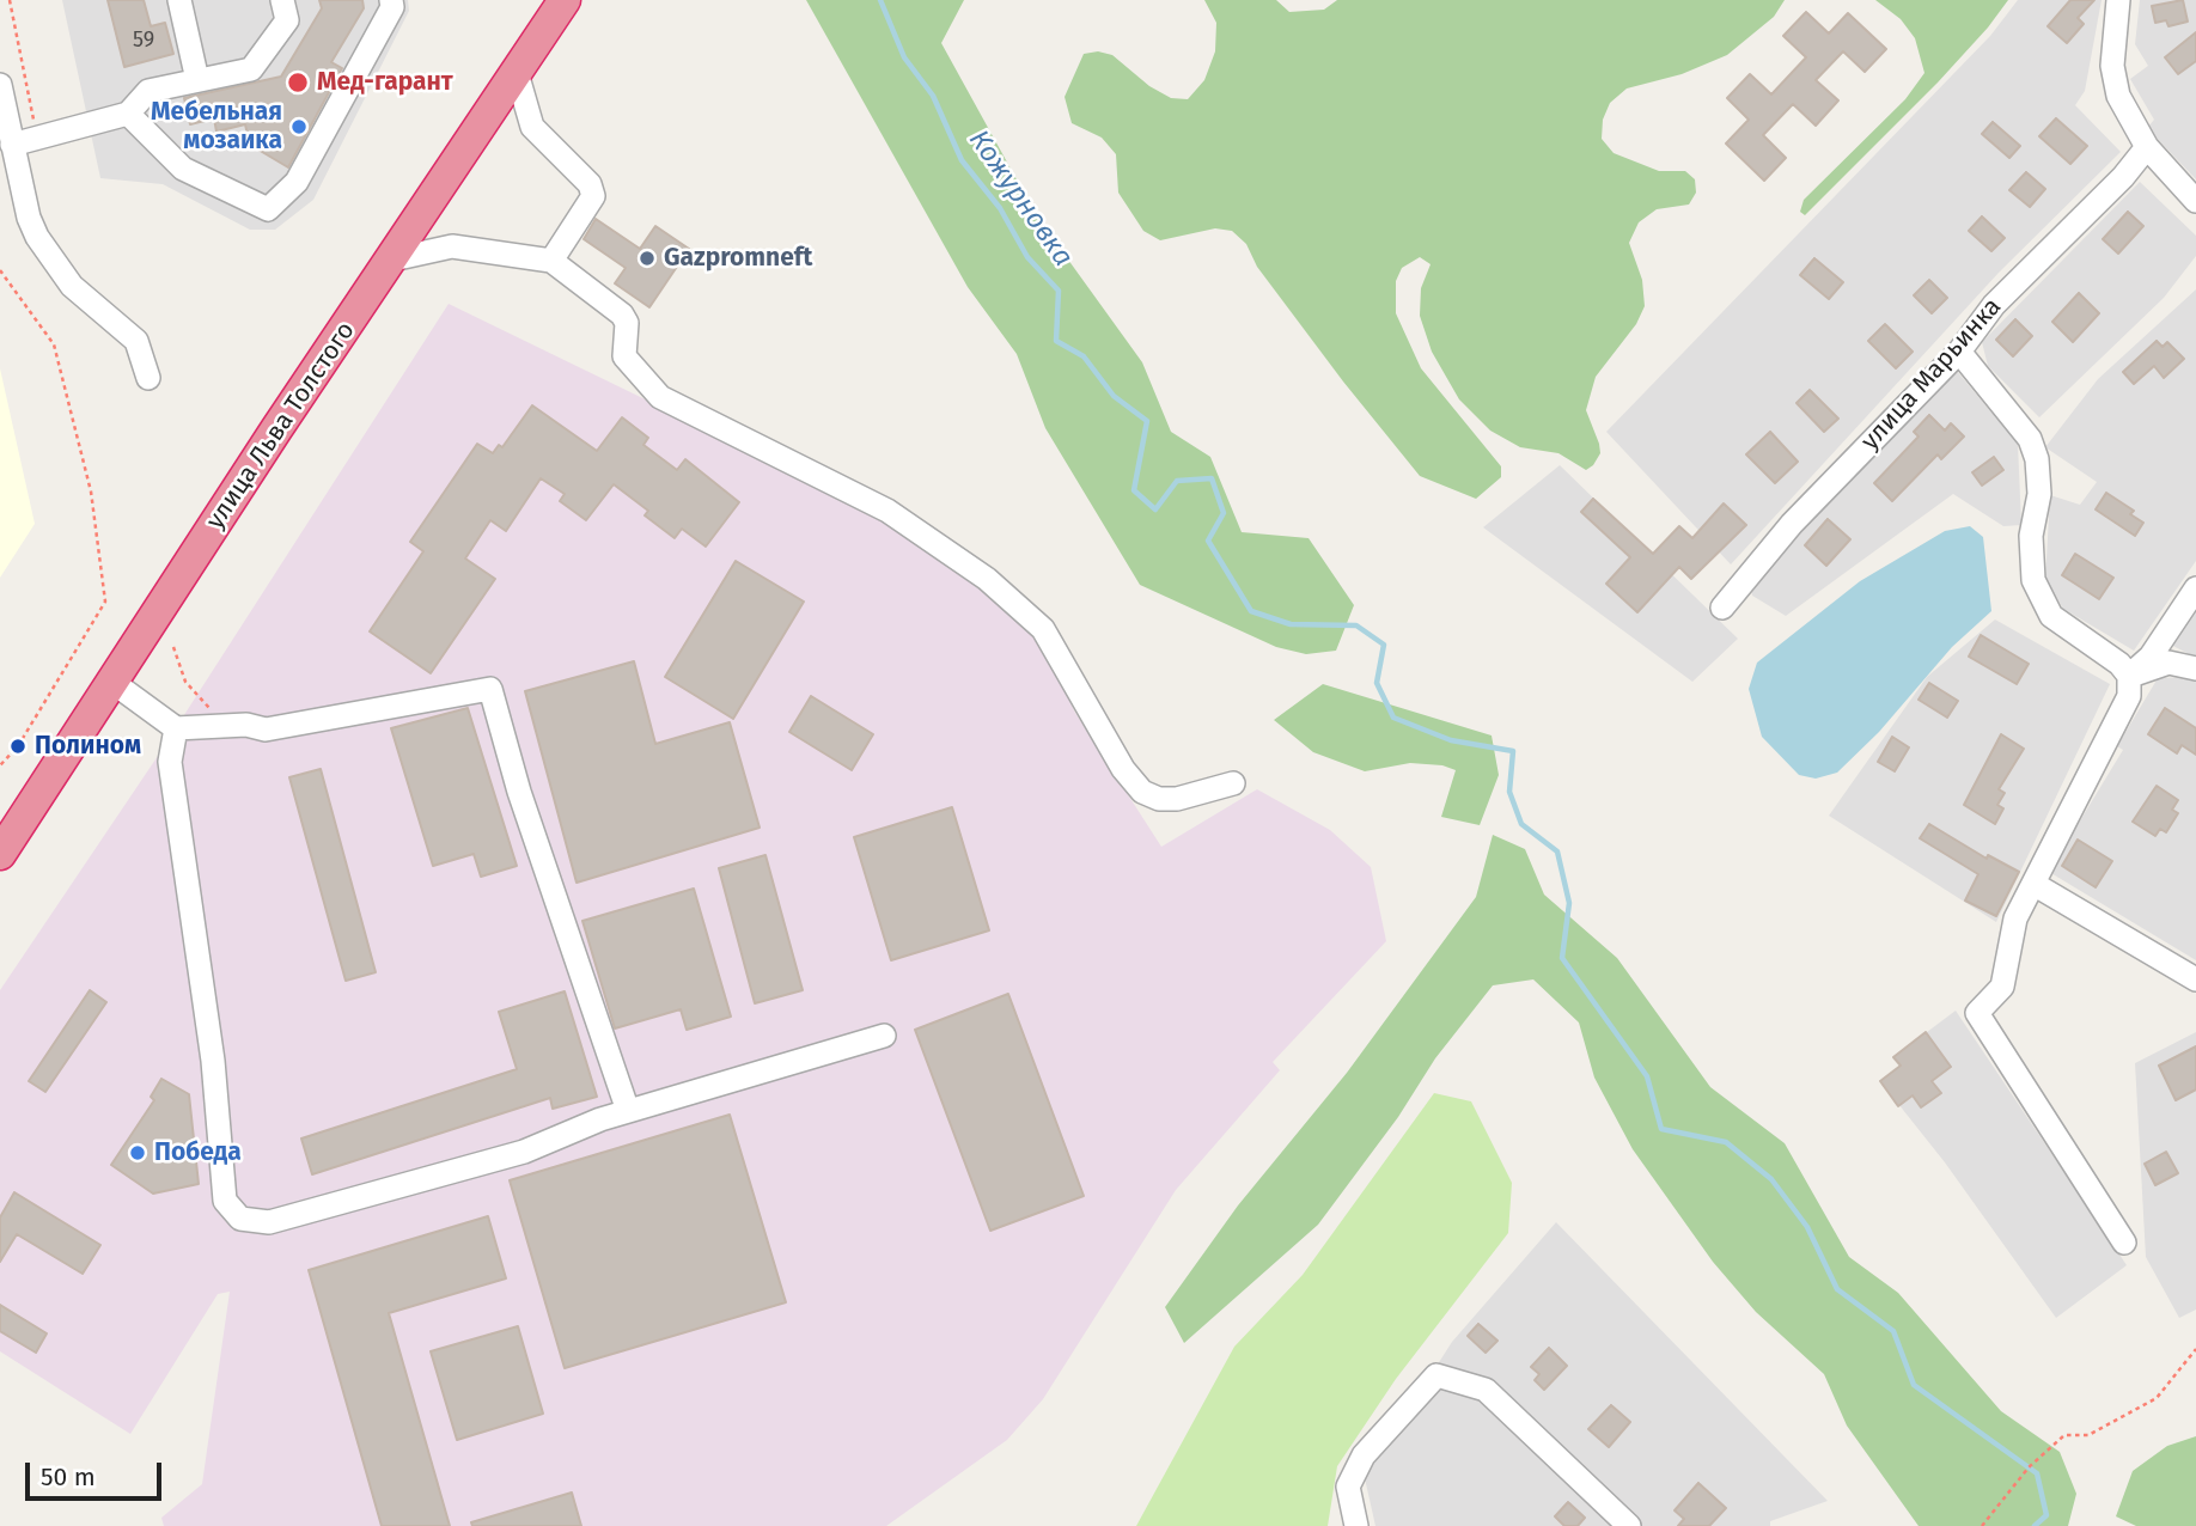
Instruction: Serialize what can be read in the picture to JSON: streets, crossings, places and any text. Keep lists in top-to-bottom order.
{
  "streets": {
    "highway": ["улица Льва Толстого"],
    "street": ["улица Марьинка"]
  },
  "water": ["Кожурновка"],
  "places": [
    "Мед-гарант",
    "Мебельная мозаика",
    "Gazpromneft",
    "Полином",
    "Победа"
  ],
  "house_numbers": ["59"],
  "scale_bar": "50 m"
}
